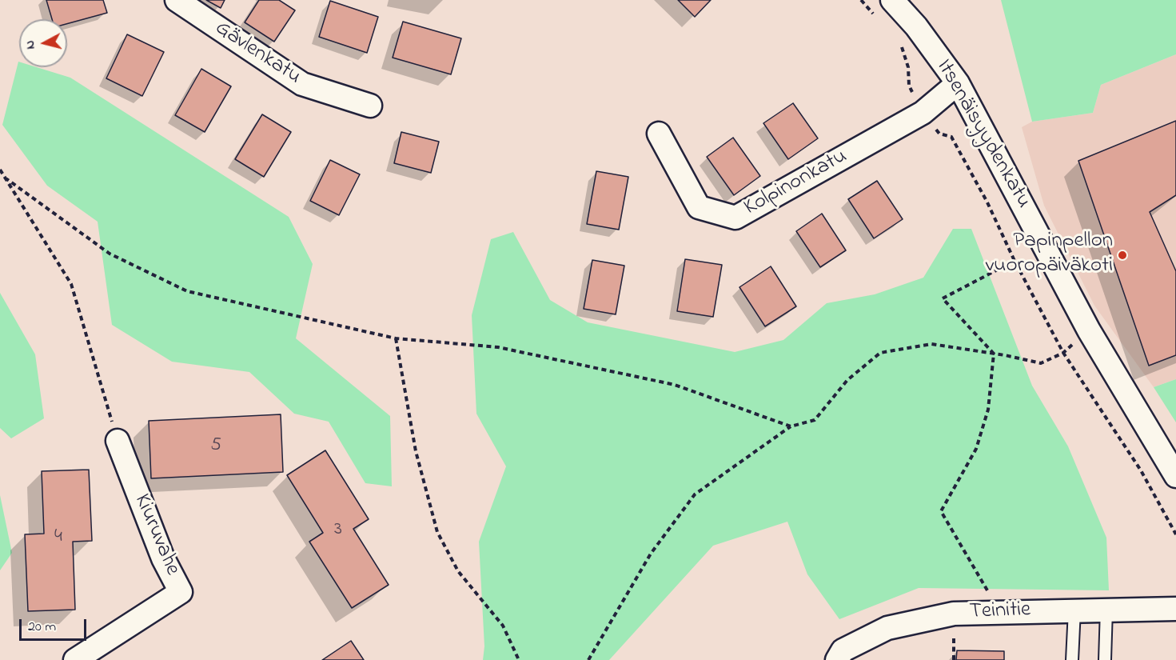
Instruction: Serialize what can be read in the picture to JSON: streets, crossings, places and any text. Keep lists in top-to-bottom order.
{
  "streets": {
    "street": [
      "Gävlenkatu",
      "Itsenäisyydenkatu",
      "Kolpinonkatu",
      "Kiuruvahe",
      "Teinitie"
    ]
  },
  "crossings": [
    ["Itsenäisyydenkatu", "Kolpinonkatu"]
  ],
  "places": ["Papinpellon vuoropäiväkoti"],
  "house_numbers": ["5", "3", "4"],
  "scale_bar": "20 m",
  "north": "left"
}
